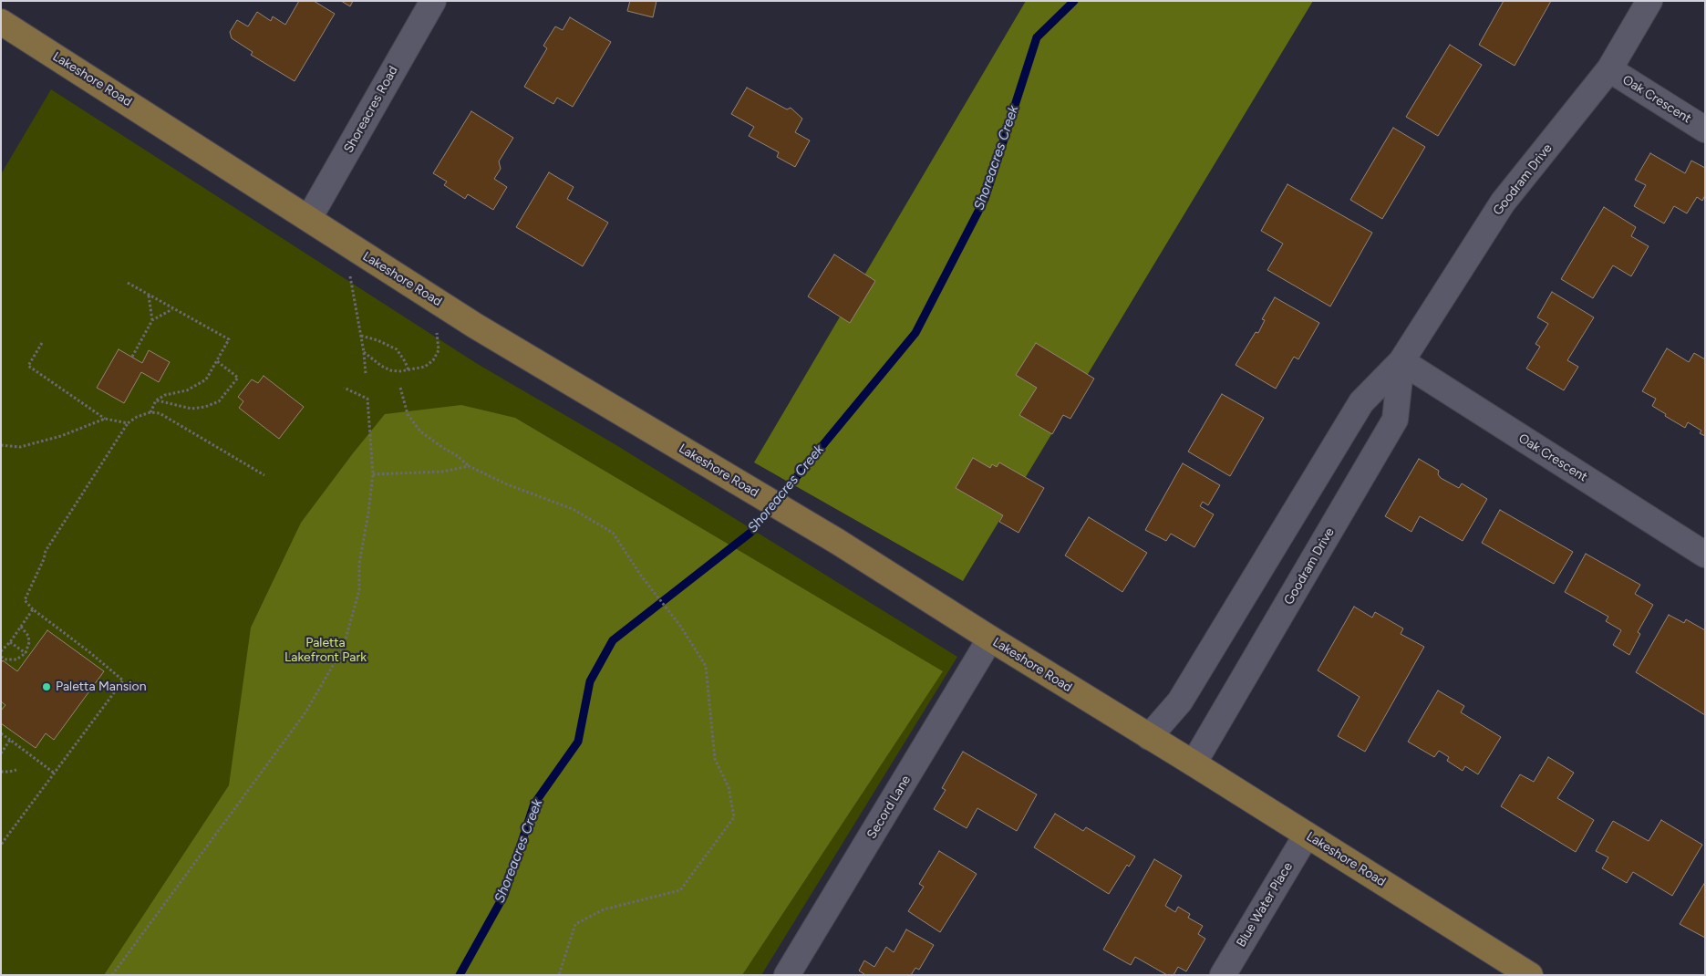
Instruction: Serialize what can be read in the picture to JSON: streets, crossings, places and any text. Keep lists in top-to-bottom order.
{
  "streets": {
    "main road": ["Lakeshore Road"],
    "street": [
      "Oak Crescent",
      "Shoreacres Road",
      "Goodram Drive",
      "Secord Lane",
      "Blue Water Place"
    ]
  },
  "crossings": [
    ["Lakeshore Road", "Shoreacres Road"],
    ["Lakeshore Road", "Goodram Drive"],
    ["Lakeshore Road", "Secord Lane"],
    ["Lakeshore Road", "Blue Water Place"],
    ["Oak Crescent", "Goodram Drive"]
  ],
  "water": ["Shoreacres Creek"],
  "parks": ["Paletta Lakefront Park"],
  "places": ["Paletta Mansion"]
}
